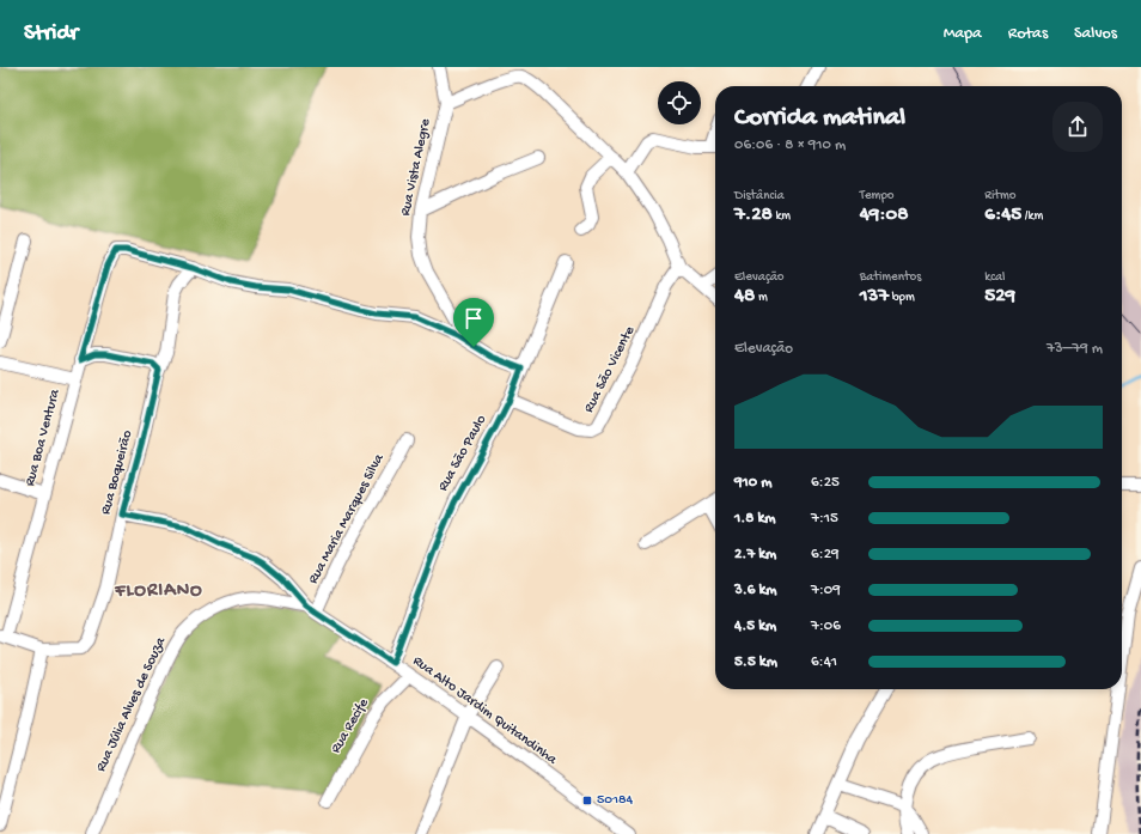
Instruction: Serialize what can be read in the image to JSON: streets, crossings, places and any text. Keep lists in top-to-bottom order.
{
  "streets": {
    "street": [
      "Rua Vista Alegre",
      "Rua São Vicente",
      "Rua Boa Ventura",
      "Rua São Paulo",
      "Rua Boqueirão",
      "Rua Maria Marques Silva",
      "Rua Júlia Alves de Souza",
      "Rua Alto Jardim Quitandinha",
      "Rua Recife"
    ]
  },
  "crossings": [
    ["Rua São Vicente", "Rua São Paulo"],
    ["Rua Boa Ventura", "Rua Boqueirão"],
    ["Rua São Paulo", "Rua Alto Jardim Quitandinha"],
    ["Rua Boqueirão", "Rua Alto Jardim Quitandinha"],
    ["Rua Maria Marques Silva", "Rua Alto Jardim Quitandinha"],
    ["Rua Júlia Alves de Souza", "Rua Alto Jardim Quitandinha"],
    ["Rua Alto Jardim Quitandinha", "Rua Recife"]
  ],
  "districts": ["FLORIANO"],
  "places": {
    "transit": ["50184"]
  },
  "page": {
    "header": "Stridr",
    "nav": ["Mapa", "Rotas", "Salvos"],
    "heading": ["Corrida matinal", "06:06 · 8 × 910 m"],
    "stats": [
      ["Distância", "7.28 km"],
      ["Tempo", "49:08"],
      ["Ritmo", "6:45 /km"],
      ["Elevação", "48 m"],
      ["Batimentos", "137 bpm"],
      ["kcal", "529"]
    ],
    "chart": ["Elevação", "73–79 m"],
    "list": [
      {
        "name": "910 m",
        "note": "6:25"
      },
      {
        "name": "1.8 km",
        "note": "7:15"
      },
      {
        "name": "2.7 km",
        "note": "6:29"
      },
      {
        "name": "3.6 km",
        "note": "7:09"
      },
      {
        "name": "4.5 km",
        "note": "7:06"
      },
      {
        "name": "5.5 km",
        "note": "6:41"
      }
    ]
  }
}
